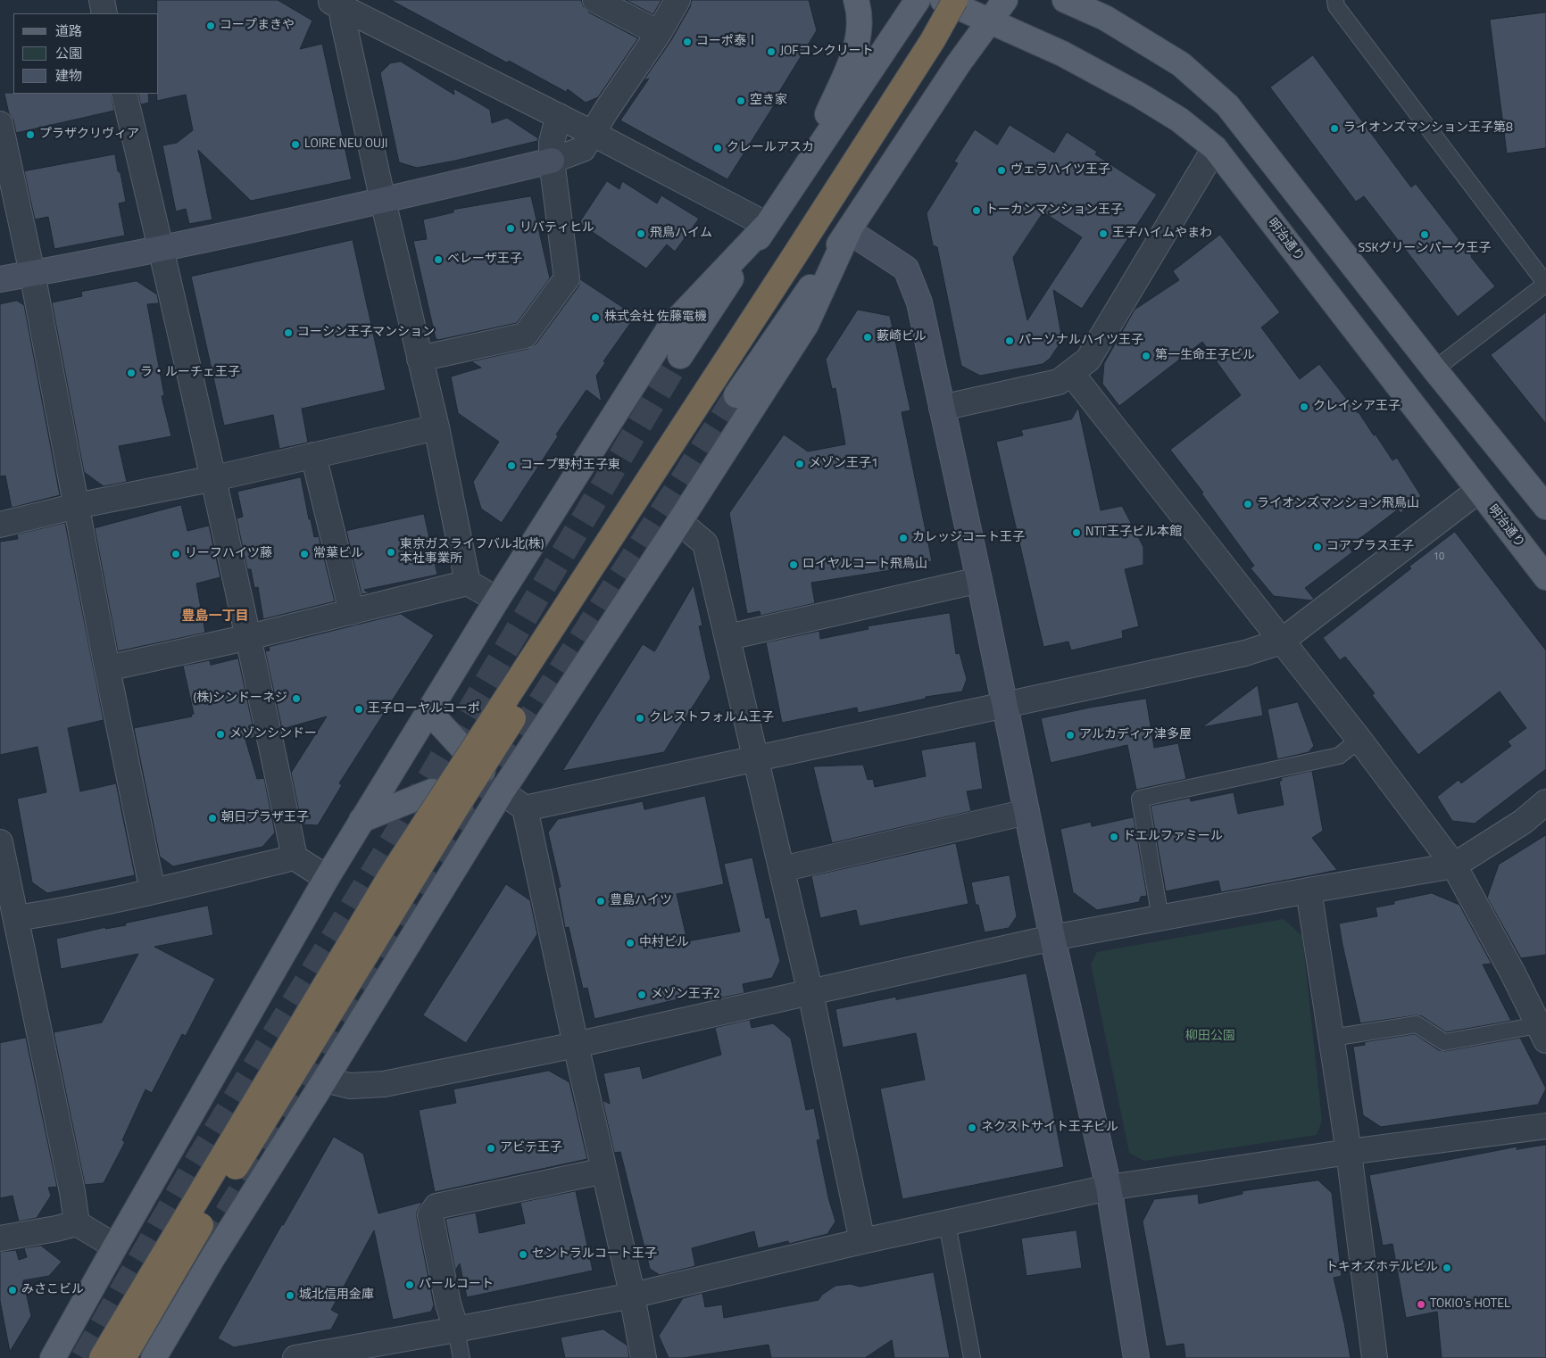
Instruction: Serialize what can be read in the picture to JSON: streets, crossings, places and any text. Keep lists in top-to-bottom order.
{
  "streets": {
    "main road": ["明治通り"]
  },
  "districts": ["豊島一丁目"],
  "parks": ["柳田公園"],
  "places": [
    "コープまきや",
    "コーポ泰Ⅰ",
    "JOFコンクリート",
    "空き家",
    "ライオンズマンション王子第8",
    "プラザクリヴィア",
    "LOIRE NEU OUJI",
    "クレールアスカ",
    "ヴェラハイツ王子",
    "トーカンマンション王子",
    "リバティヒル",
    "飛鳥ハイム",
    "王子ハイムやまわ",
    "SSKグリーンパーク王子",
    "ベレーザ王子",
    "株式会社 佐藤電機",
    "コーシン王子マンション",
    "藪崎ビル",
    "パーソナルハイツ王子",
    "第一生命王子ビル",
    "ラ・ルーチェ王子",
    "クレイシア王子",
    "メゾン王子1",
    "コープ野村王子東",
    "ライオンズマンション飛鳥山",
    "NTT王子ビル本館",
    "カレッジコート王子",
    "コアプラス王子",
    "東京ガスライフバル北(株) 本社事業所",
    "リーフハイツ藤",
    "常葉ビル",
    "ロイヤルコート飛鳥山",
    "(株)シンドーネジ",
    "王子ローヤルコーポ",
    "クレストフォルム王子",
    "メゾンシンドー",
    "アルカディア津多屋",
    "朝日プラザ王子",
    "ドエルファミール",
    "豊島ハイツ",
    "中村ビル",
    "メゾン王子2",
    "ネクストサイト王子ビル",
    "アビテ王子",
    "セントラルコート王子",
    "トキオズホテルビル",
    "パールコート",
    "みさこビル",
    "城北信用金庫",
    "TOKIO's HOTEL"
  ],
  "house_numbers": ["10"],
  "legend": ["道路", "公園", "建物"]
}
